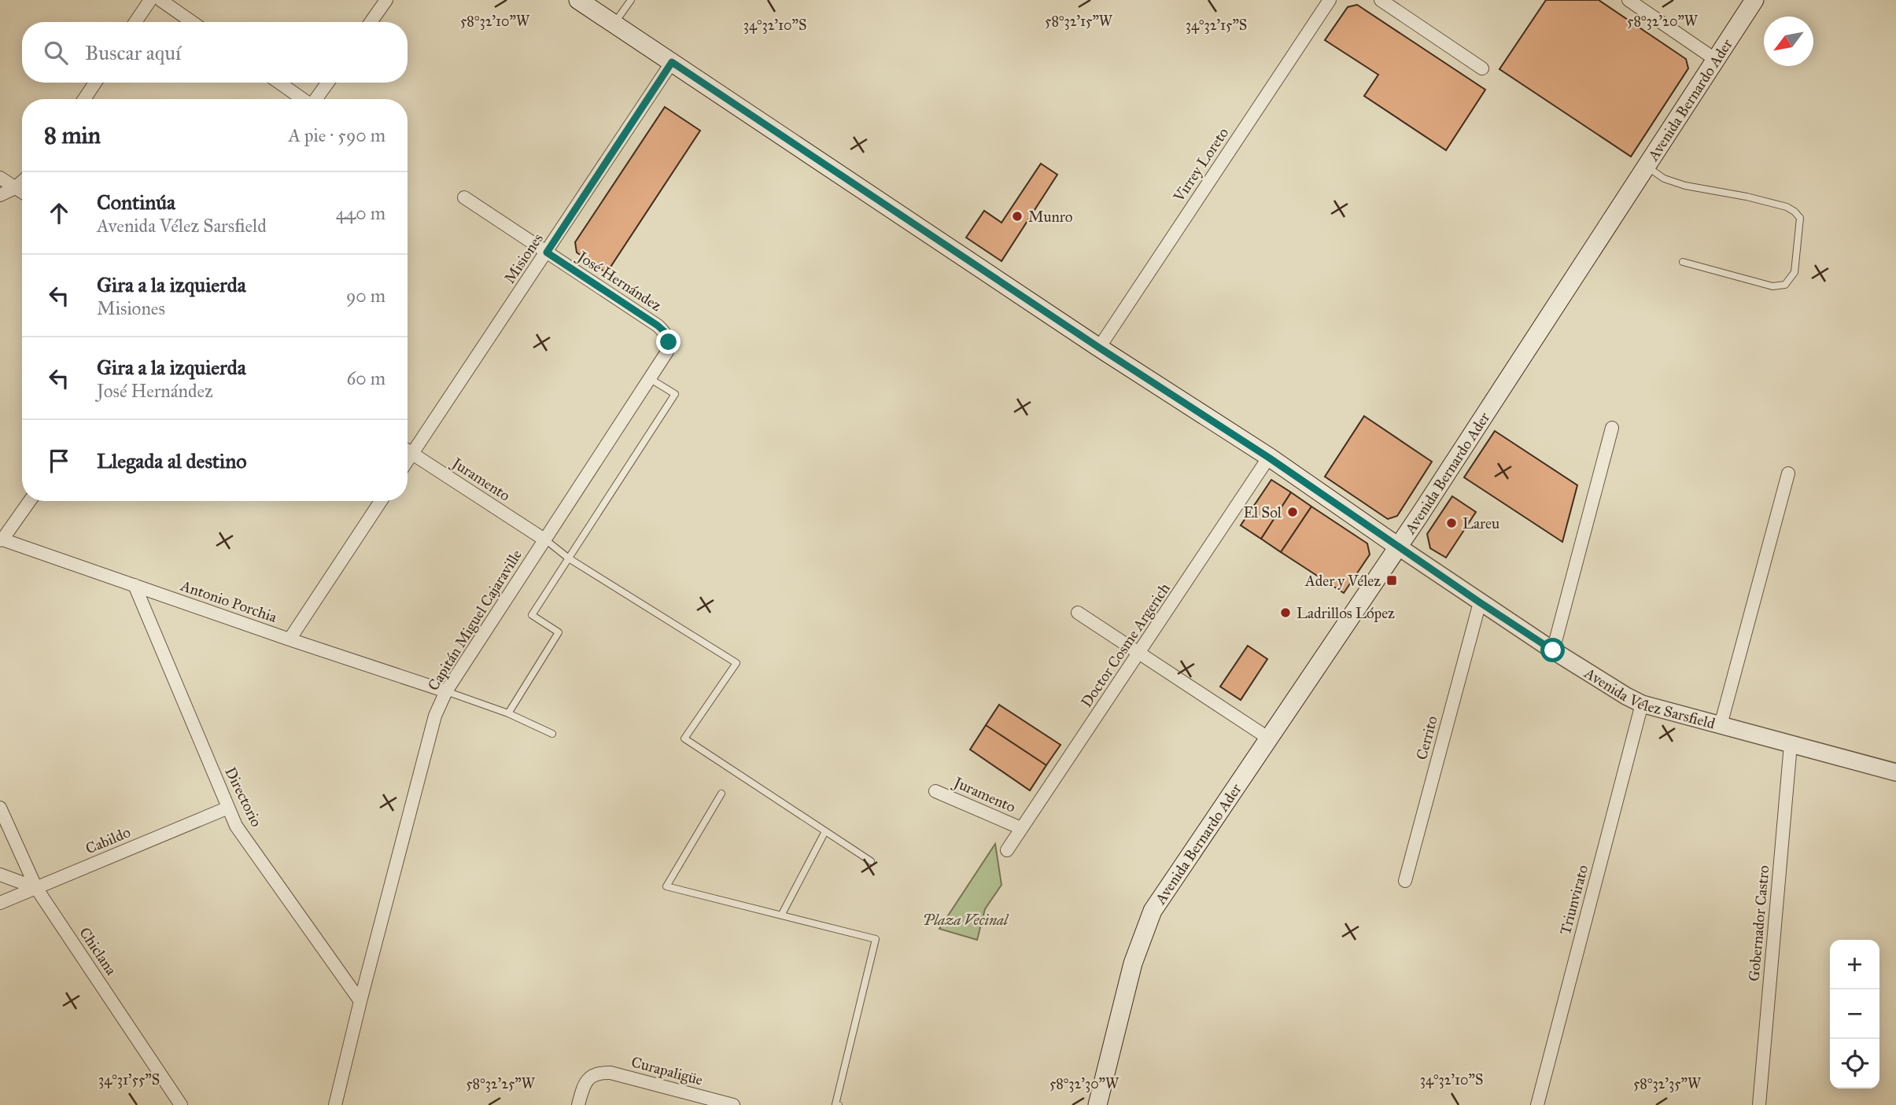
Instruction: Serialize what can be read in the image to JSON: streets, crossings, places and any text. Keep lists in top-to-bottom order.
{
  "streets": {
    "main road": ["Avenida Bernardo Ader", "Avenida Vélez Sarsfield"],
    "street": [
      "Virrey Loreto",
      "Misiones",
      "José Hernández",
      "Juramento",
      "Antonio Porchia",
      "Capitán Miguel Cajaraville",
      "Doctor Cosme Argerich",
      "Cerrito",
      "Directorio",
      "Cabildo",
      "Triunvirato",
      "Gobernador Castro",
      "Chiclana",
      "Curapaligüe"
    ]
  },
  "crossings": [
    ["Avenida Bernardo Ader", "Avenida Vélez Sarsfield"],
    ["Virrey Loreto", "Avenida Vélez Sarsfield"],
    ["Misiones", "José Hernández"],
    ["Misiones", "Juramento"],
    ["Misiones", "Avenida Vélez Sarsfield"],
    ["José Hernández", "Capitán Miguel Cajaraville"],
    ["Juramento", "Capitán Miguel Cajaraville"],
    ["Juramento", "Doctor Cosme Argerich"],
    ["Antonio Porchia", "Capitán Miguel Cajaraville"],
    ["Antonio Porchia", "Directorio"],
    ["Capitán Miguel Cajaraville", "Directorio"],
    ["Doctor Cosme Argerich", "Avenida Vélez Sarsfield"],
    ["Avenida Vélez Sarsfield", "Cerrito"],
    ["Avenida Vélez Sarsfield", "Triunvirato"],
    ["Avenida Vélez Sarsfield", "Gobernador Castro"],
    ["Directorio", "Cabildo"],
    ["Cabildo", "Chiclana"]
  ],
  "parks": ["Plaza Vecinal"],
  "places": {
    "other": [
      "Munro",
      "El Sol",
      "Lareu",
      "Ladrillos López"
    ],
    "transit": ["Ader y Vélez"]
  },
  "north": "bottom left",
  "page": {
    "search": "Buscar aquí",
    "heading": ["8 min", "A pie · 590 m"],
    "list": [
      ["Continúa", "Avenida Vélez Sarsfield", "440 m"],
      ["Gira a la izquierda", "Misiones", "90 m"],
      ["Gira a la izquierda", "José Hernández", "60 m"],
      "Llegada al destino"
    ],
    "map_buttons": ["+", "−"]
  },
  "coordinates": [
    "58°32'15\"W",
    "58°32'10\"W",
    "58°32'20\"W",
    "34°32'10\"S",
    "34°32'15\"S",
    "34°31'55\"S",
    "58°32'25\"W",
    "58°32'30\"W",
    "58°32'35\"W"
  ]
}
